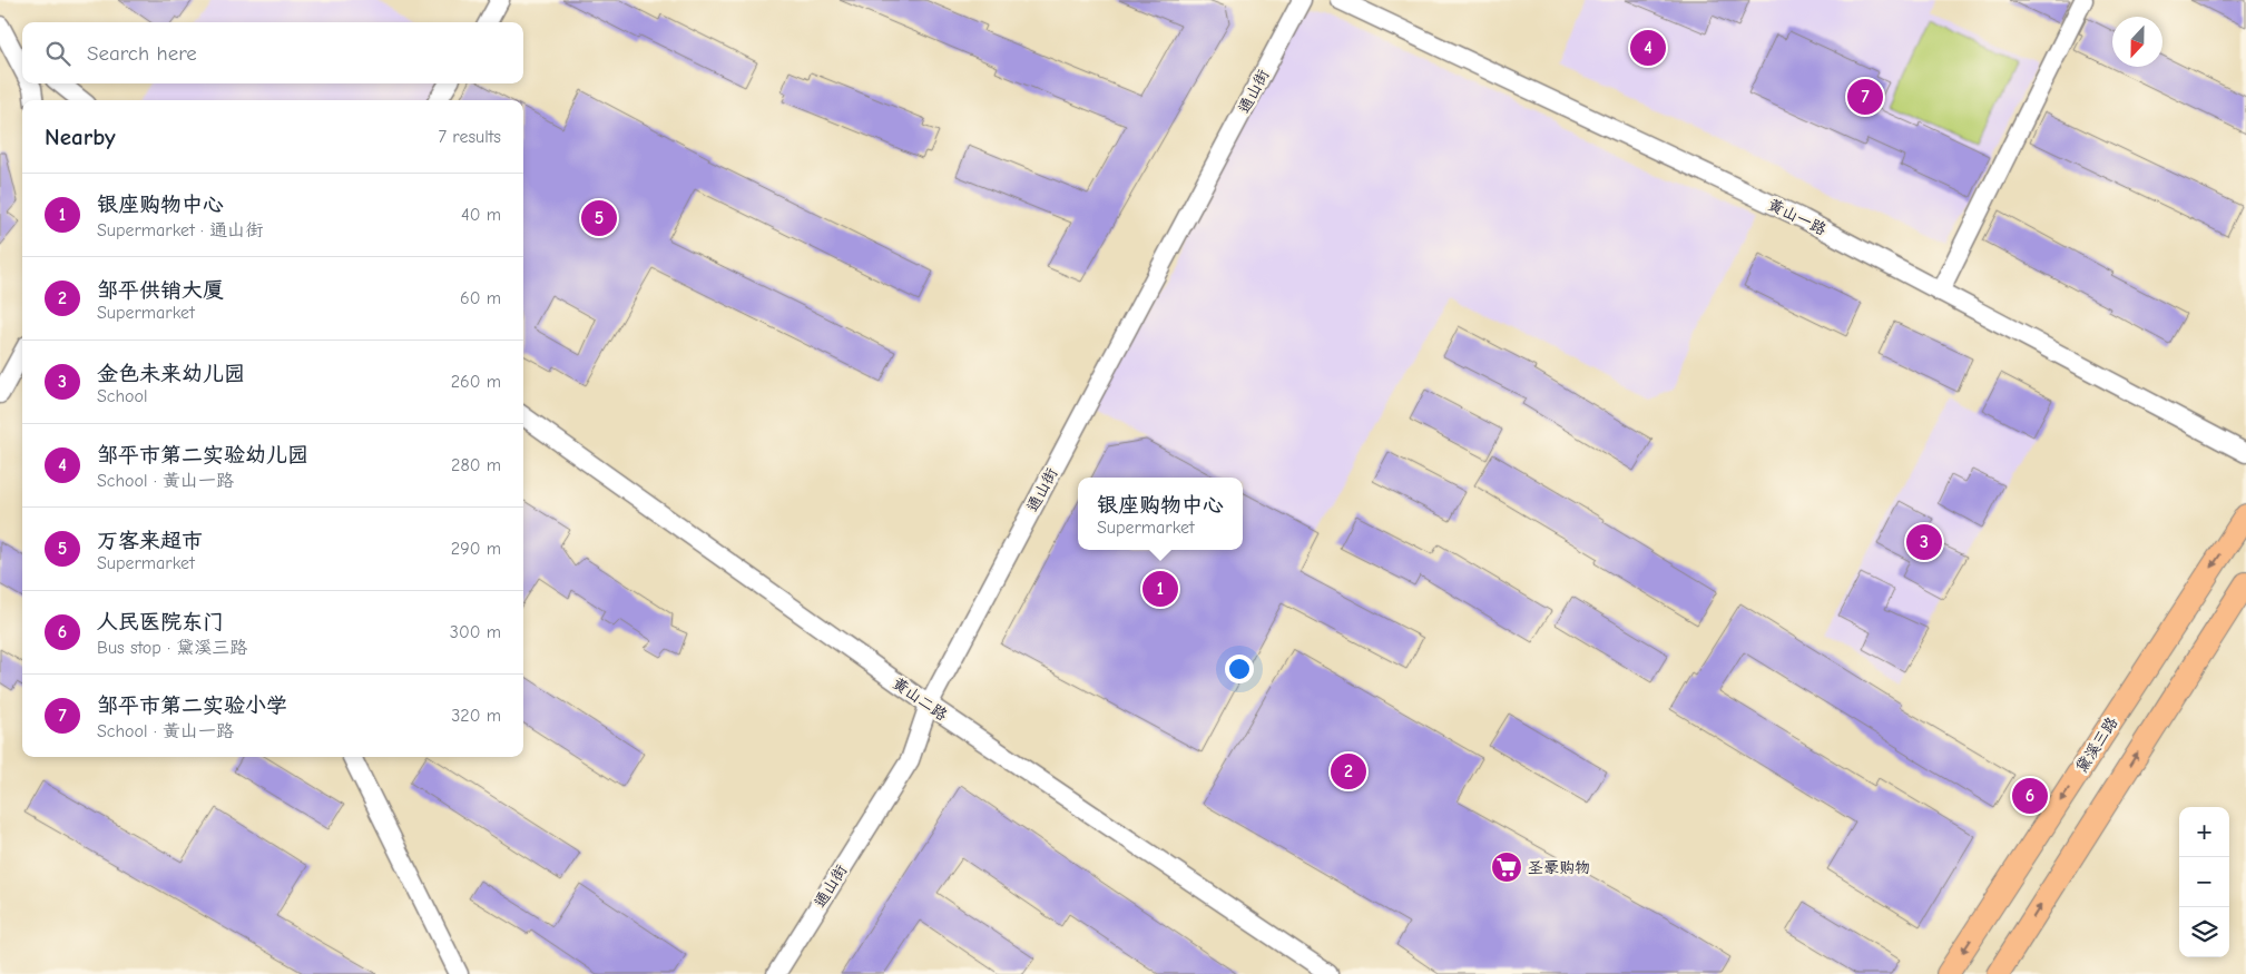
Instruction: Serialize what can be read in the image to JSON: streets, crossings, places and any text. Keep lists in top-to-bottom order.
{
  "streets": {
    "main road": ["黛溪三路"],
    "street": ["通山街", "黄山一路", "黄山二路"]
  },
  "crossings": [
    ["通山街", "黄山二路"]
  ],
  "places": {
    "supermarket": ["圣豪购物"]
  },
  "north": "bottom",
  "page": {
    "search": "Search here",
    "pins": [
      "4",
      "7",
      "5",
      "3",
      "1",
      "2",
      "6"
    ],
    "heading": ["Nearby", "7 results"],
    "list": [
      {
        "mark": "1",
        "name": "银座购物中心",
        "note": "Supermarket · 通山街",
        "value": "40 m"
      },
      {
        "mark": "2",
        "name": "邹平供销大厦",
        "note": "Supermarket",
        "value": "60 m"
      },
      {
        "mark": "3",
        "name": "金色未来幼儿园",
        "note": "School",
        "value": "260 m"
      },
      {
        "mark": "4",
        "name": "邹平市第二实验幼儿园",
        "note": "School · 黄山一路",
        "value": "280 m"
      },
      {
        "mark": "5",
        "name": "万客来超市",
        "note": "Supermarket",
        "value": "290 m"
      },
      {
        "mark": "6",
        "name": "人民医院东门",
        "note": "Bus stop · 黛溪三路",
        "value": "300 m"
      },
      {
        "mark": "7",
        "name": "邹平市第二实验小学",
        "note": "School · 黄山一路",
        "value": "320 m"
      }
    ],
    "popup": ["银座购物中心", "Supermarket"],
    "map_buttons": ["+", "−"]
  }
}
